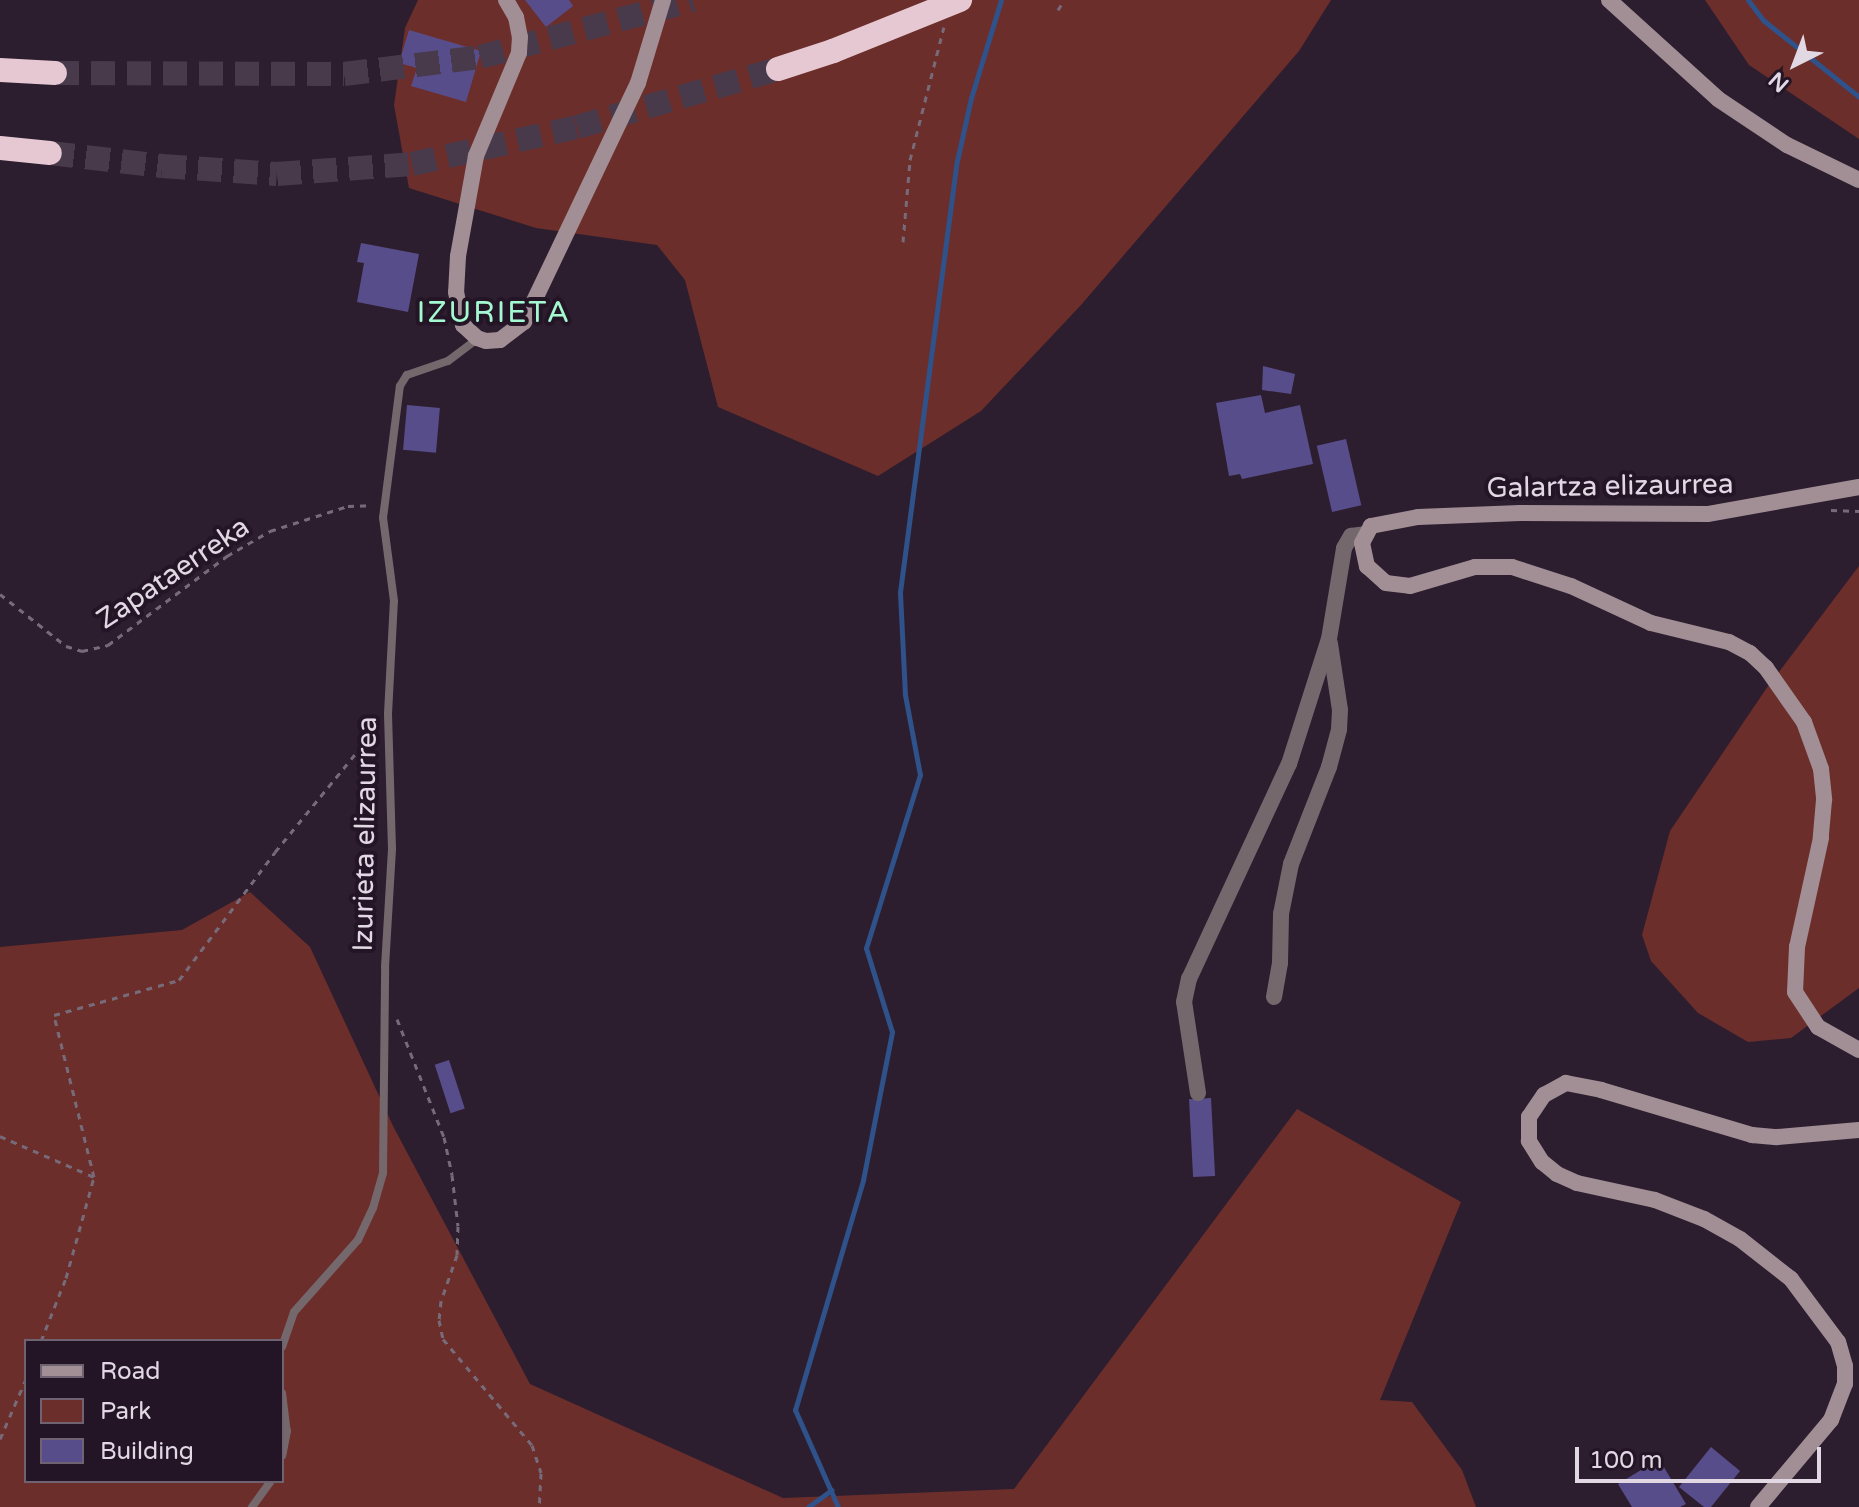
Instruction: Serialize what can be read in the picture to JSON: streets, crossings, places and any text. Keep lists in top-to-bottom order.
{
  "streets": {
    "street": ["Galartza elizaurrea"],
    "lane": ["Izurieta elizaurrea"],
    "path": ["Zapataerreka"]
  },
  "crossings": [
    ["Zapataerreka", "Izurieta elizaurrea"]
  ],
  "districts": ["IZURIETA"],
  "legend": ["Road", "Park", "Building"],
  "scale_bar": "100 m",
  "north": "bottom left"
}
